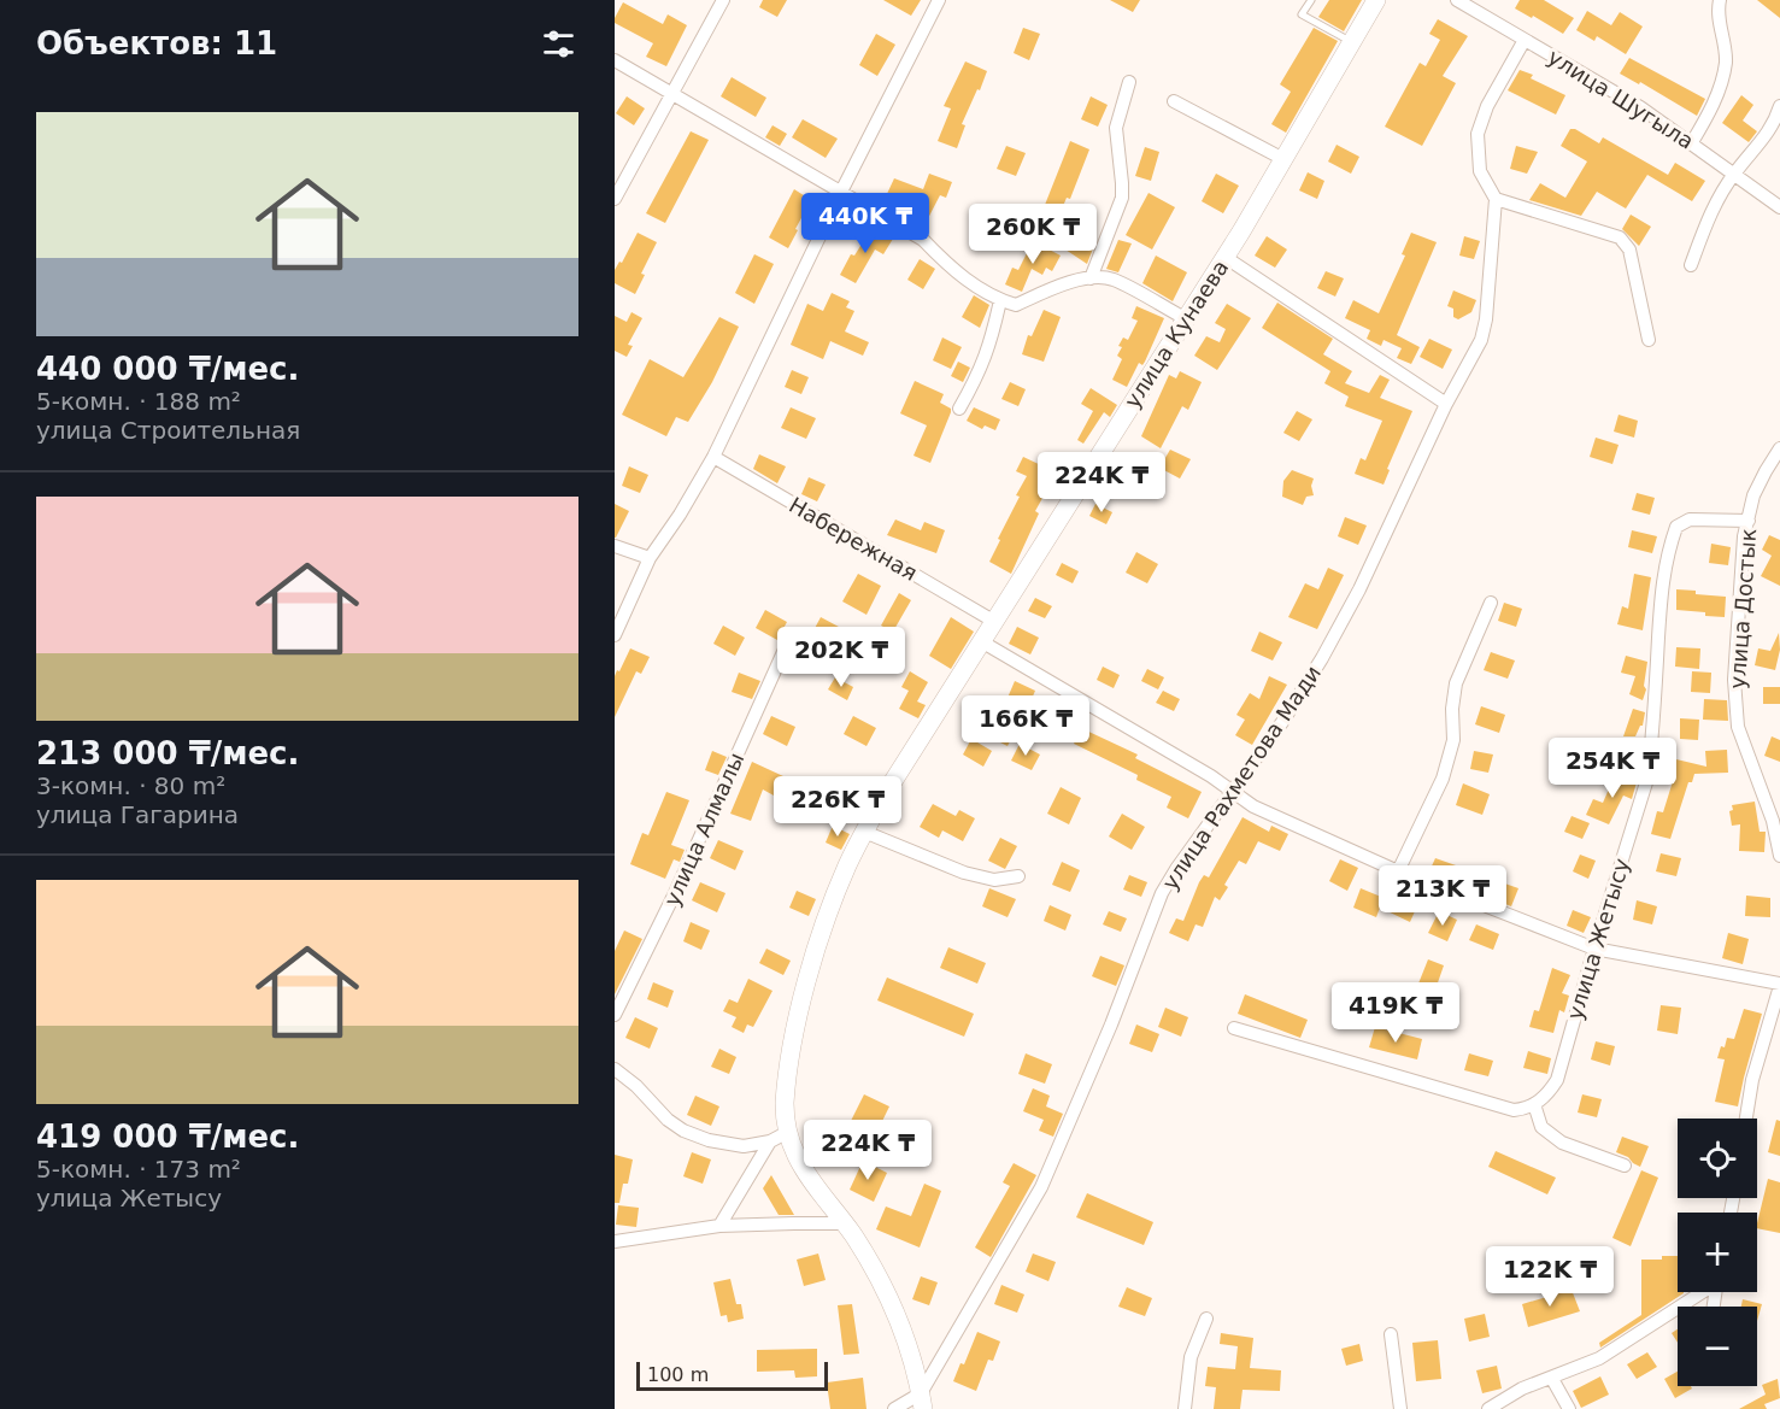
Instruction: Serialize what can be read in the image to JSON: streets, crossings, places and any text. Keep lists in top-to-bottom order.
{
  "streets": {
    "main road": ["улица Кунаева"],
    "street": [
      "улица Шугыла",
      "Набережная",
      "улица Достык",
      "улица Рахметова Мади",
      "улица Алмалы",
      "улица Жетысу"
    ]
  },
  "crossings": [
    ["улица Кунаева", "Набережная"],
    ["улица Кунаева", "улица Рахметова Мади"],
    ["улица Достык", "улица Жетысу"]
  ],
  "scale_bar": "100 m",
  "page": {
    "heading": "Объектов: 11",
    "list": [
      {
        "name": "440 000 ₸/мес.",
        "note": "5-комн. · 188 m² · улица Строительная"
      },
      {
        "name": "213 000 ₸/мес.",
        "note": "3-комн. · 80 m² · улица Гагарина"
      },
      {
        "name": "419 000 ₸/мес.",
        "note": "5-комн. · 173 m² · улица Жетысу"
      }
    ],
    "price": [
      "440K ₸",
      "260K ₸",
      "224K ₸",
      "202K ₸",
      "166K ₸",
      "254K ₸",
      "226K ₸",
      "213K ₸",
      "419K ₸",
      "224K ₸",
      "122K ₸"
    ],
    "map_buttons": ["+", "−"],
    "scale": "100 m"
  }
}
